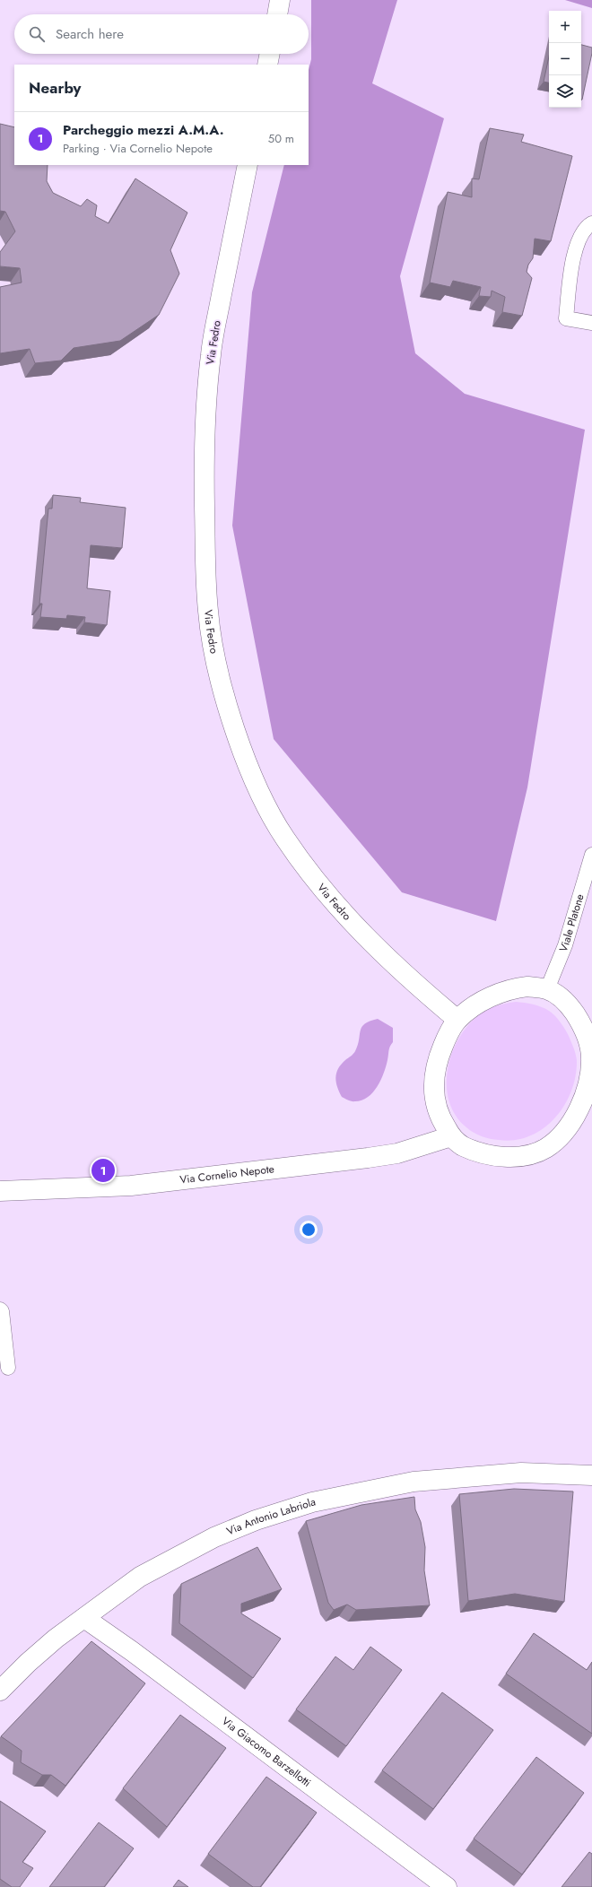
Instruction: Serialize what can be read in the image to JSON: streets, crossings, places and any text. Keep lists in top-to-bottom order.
{
  "streets": {
    "street": [
      "Via Fedro",
      "Via Cornelio Nepote",
      "Via Antonio Labriola",
      "Via Giacomo Barzellotti"
    ],
    "lane": ["Viale Platone"]
  },
  "crossings": [
    ["Via Antonio Labriola", "Via Giacomo Barzellotti"]
  ],
  "page": {
    "map_buttons": ["+", "−"],
    "search": "Search here",
    "heading": "Nearby",
    "list": [
      {
        "mark": "1",
        "name": "Parcheggio mezzi A.M.A.",
        "note": "Parking · Via Cornelio Nepote",
        "value": "50 m"
      }
    ],
    "pins": "1"
  }
}
